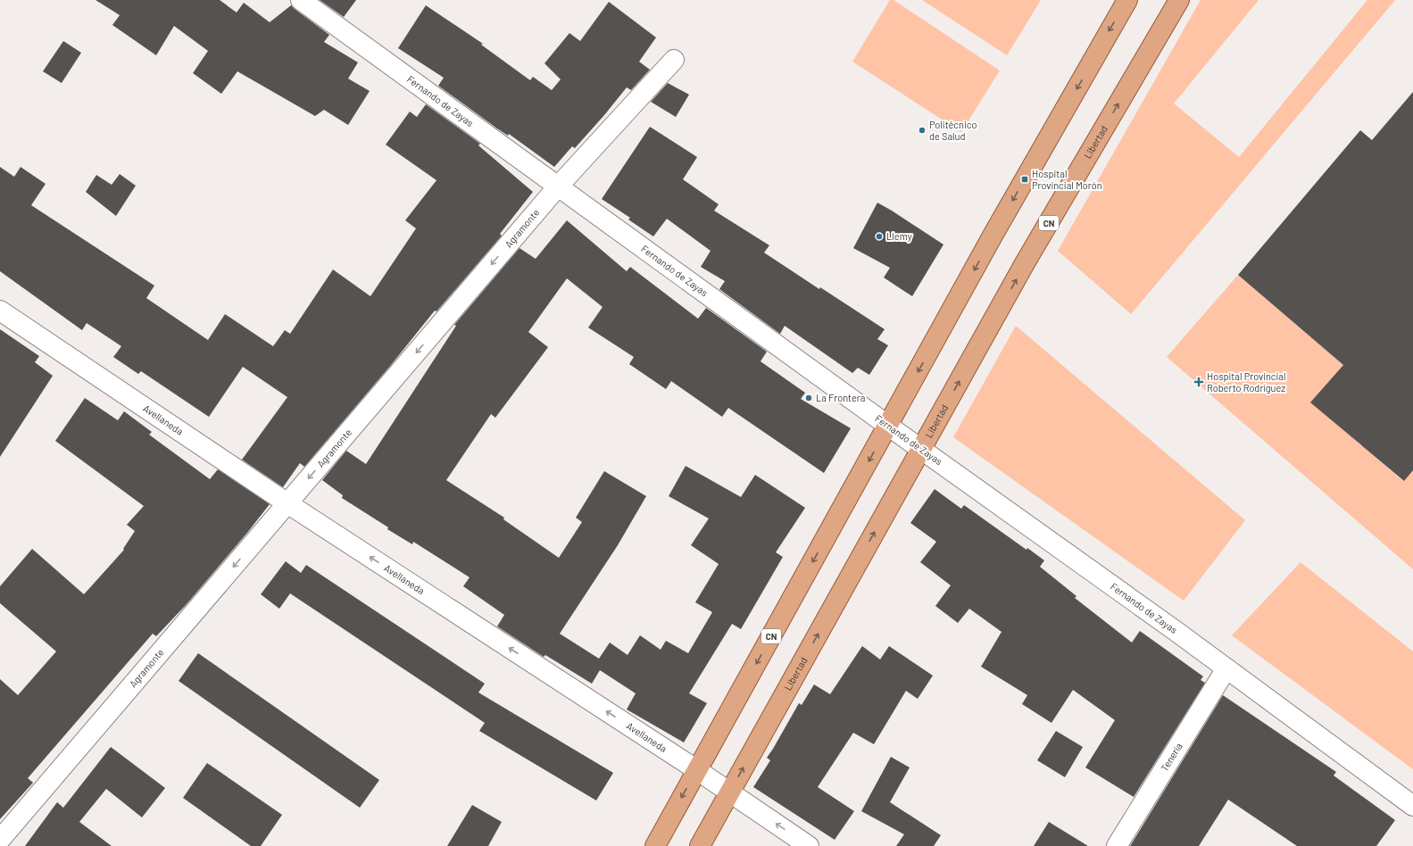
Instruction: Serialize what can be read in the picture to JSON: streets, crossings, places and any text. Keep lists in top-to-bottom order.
{
  "streets": {
    "main road": ["Libertad", "CN"],
    "street": [
      "Fernando de Zayas",
      "Agramonte",
      "Avellaneda",
      "Tenería"
    ]
  },
  "crossings": [
    ["Fernando de Zayas", "Libertad"],
    ["Fernando de Zayas", "CN"],
    ["Fernando de Zayas", "Agramonte"],
    ["Fernando de Zayas", "Tenería"],
    ["Libertad", "Avellaneda"],
    ["CN", "Avellaneda"],
    ["Agramonte", "Avellaneda"]
  ],
  "one_way": ["Agramonte", "Avellaneda"],
  "places": {
    "other": ["Politécnico de Salud", "Llemy", "La Frontera"],
    "transit": ["Hospital Provincial Morón"],
    "health": ["Hospital Provincial Roberto Rodríguez"]
  }
}
